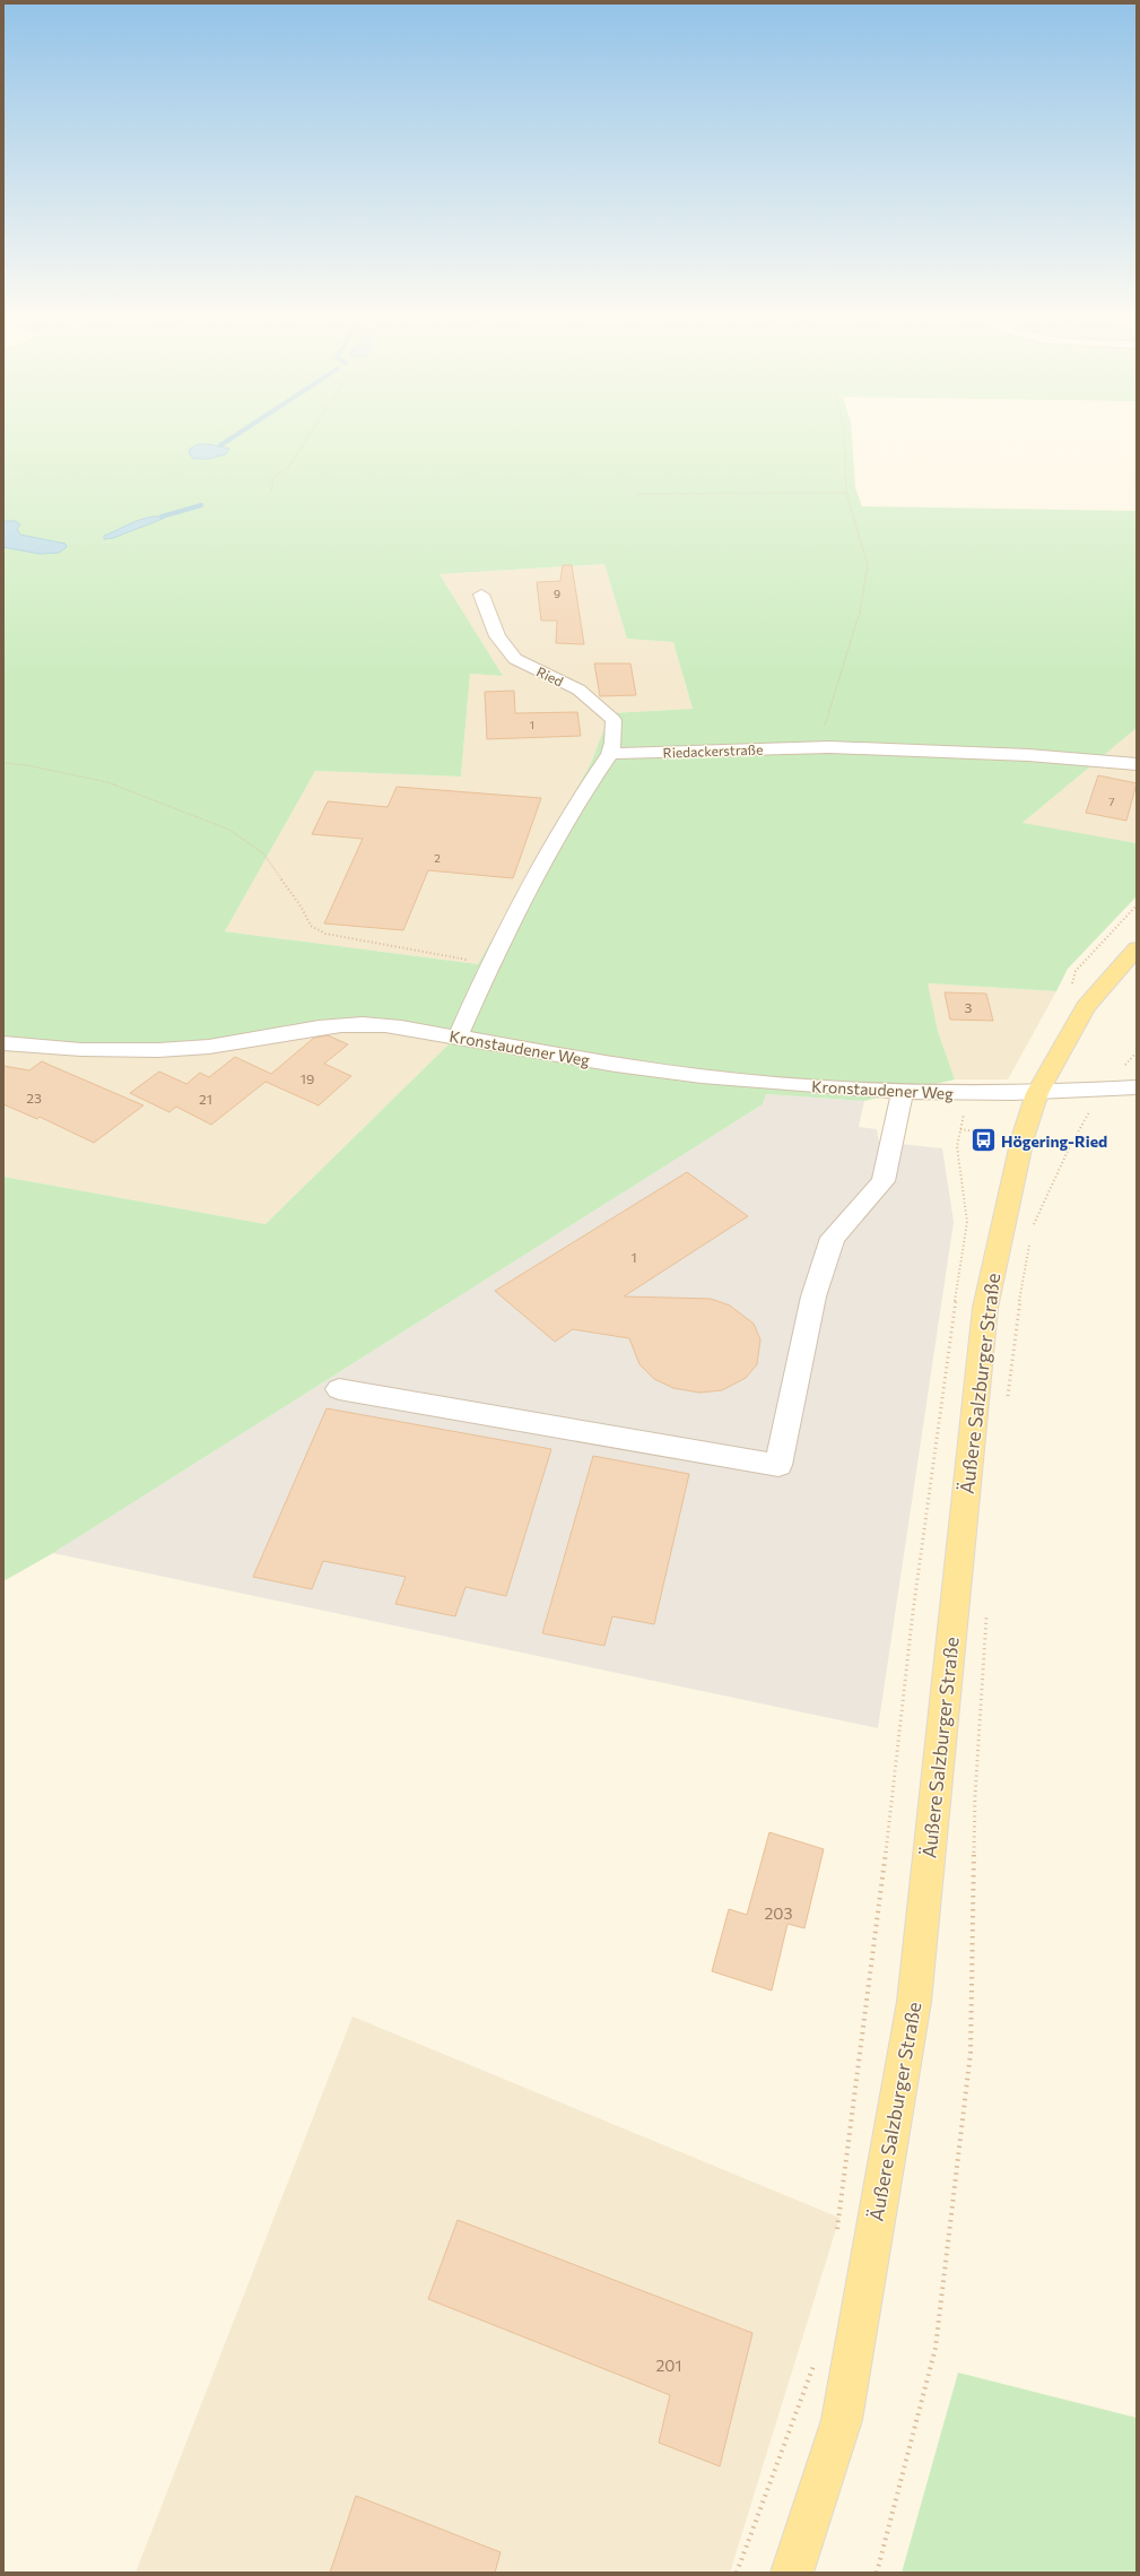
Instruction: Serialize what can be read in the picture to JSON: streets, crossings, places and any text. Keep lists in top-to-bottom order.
{
  "streets": {
    "main road": ["Äußere Salzburger Straße"],
    "street": ["Ried", "Riedackerstraße", "Kronstaudener Weg"]
  },
  "crossings": [
    ["Ried", "Riedackerstraße"],
    ["Kronstaudener Weg", "Äußere Salzburger Straße"]
  ],
  "places": {
    "bus stop": ["Högering-Ried"]
  },
  "house_numbers": [
    "9",
    "1",
    "7",
    "2",
    "3",
    "19",
    "23",
    "21",
    "1",
    "203",
    "201"
  ]
}
